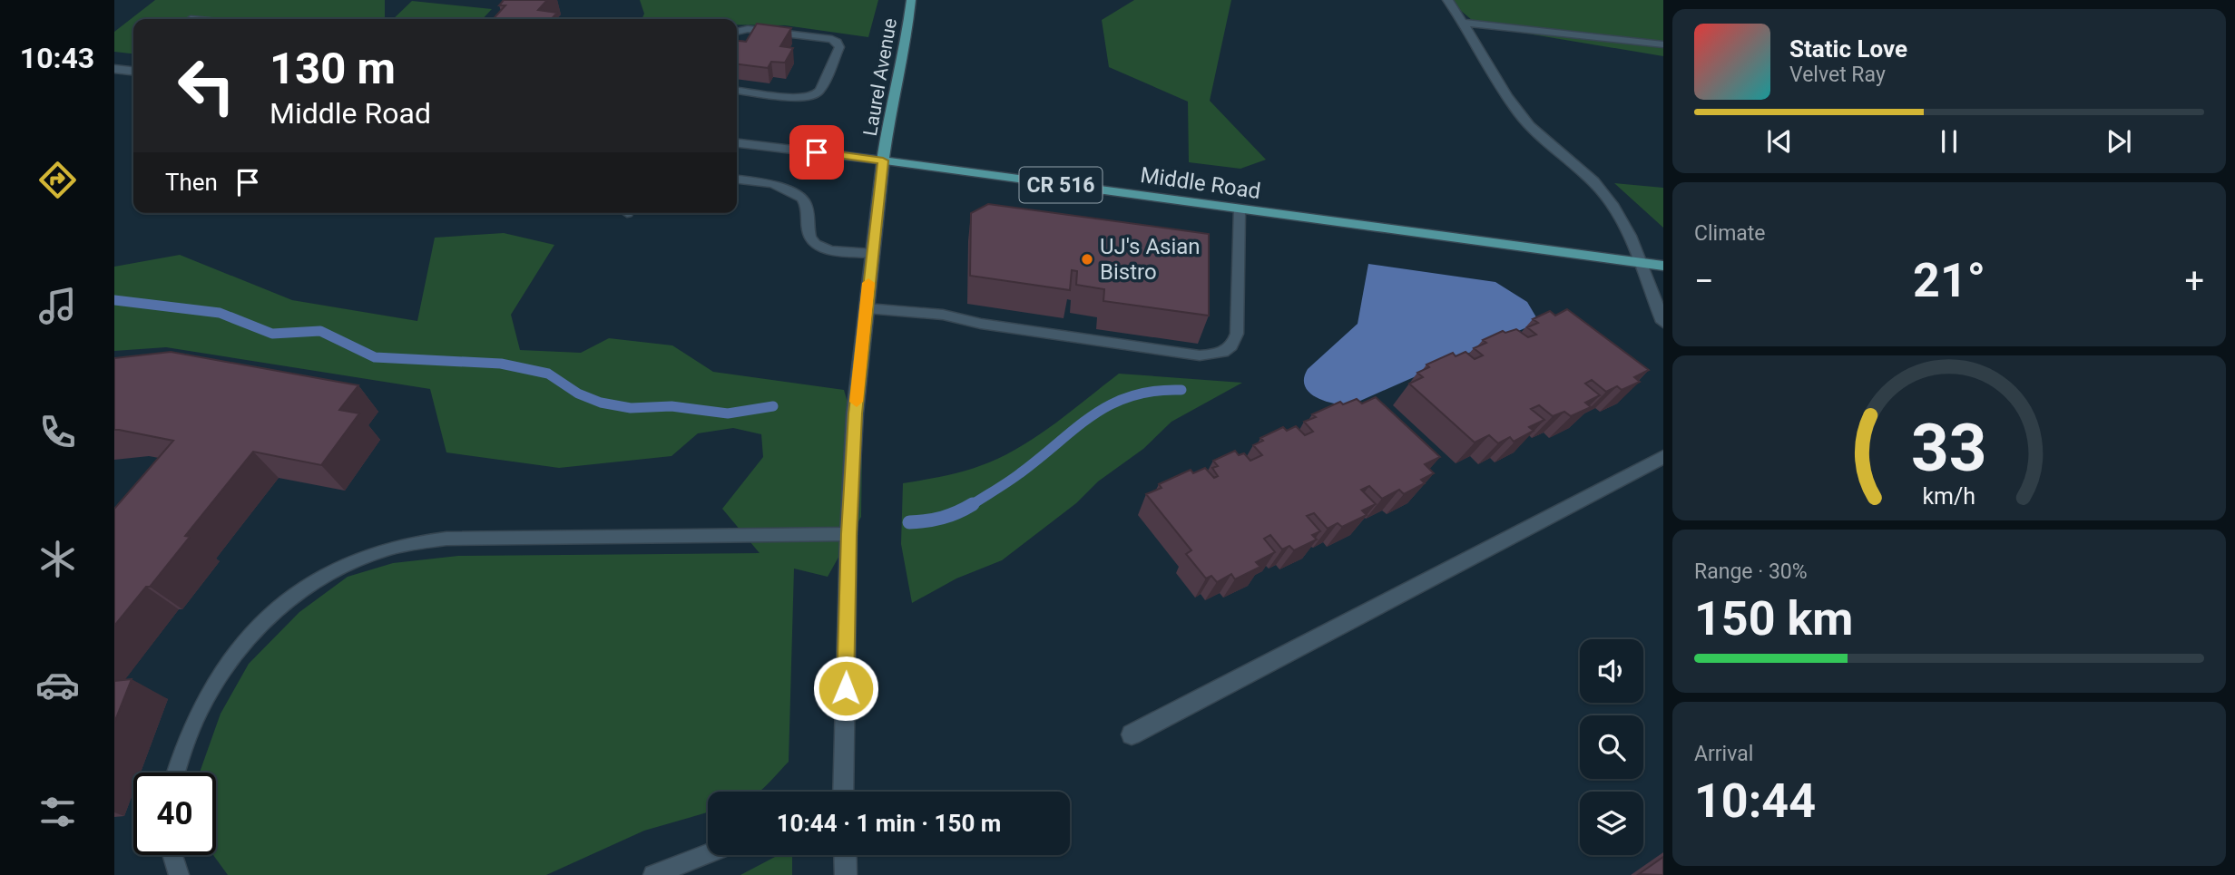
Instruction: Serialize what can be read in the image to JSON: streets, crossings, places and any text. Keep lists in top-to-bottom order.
{
  "streets": {
    "main road": ["Laurel Avenue", "Middle Road", "CR 516"]
  },
  "crossings": [
    ["Laurel Avenue", "Middle Road"]
  ],
  "places": ["UJ's Asian Bistro"],
  "page": {
    "tabs": "10:43",
    "turn": ["130 m", "Middle Road"],
    "song": ["Static Love", "Velvet Ray"],
    "then": "Then",
    "tile": [
      "Climate",
      ["Range · 30%", "150 km"],
      ["Arrival", "10:44"]
    ],
    "heat": ["−", "21°", "+"],
    "limit": "40",
    "trip": "10:44 · 1 min · 150 m",
    "gauge": ["33", "km/h"]
  }
}
